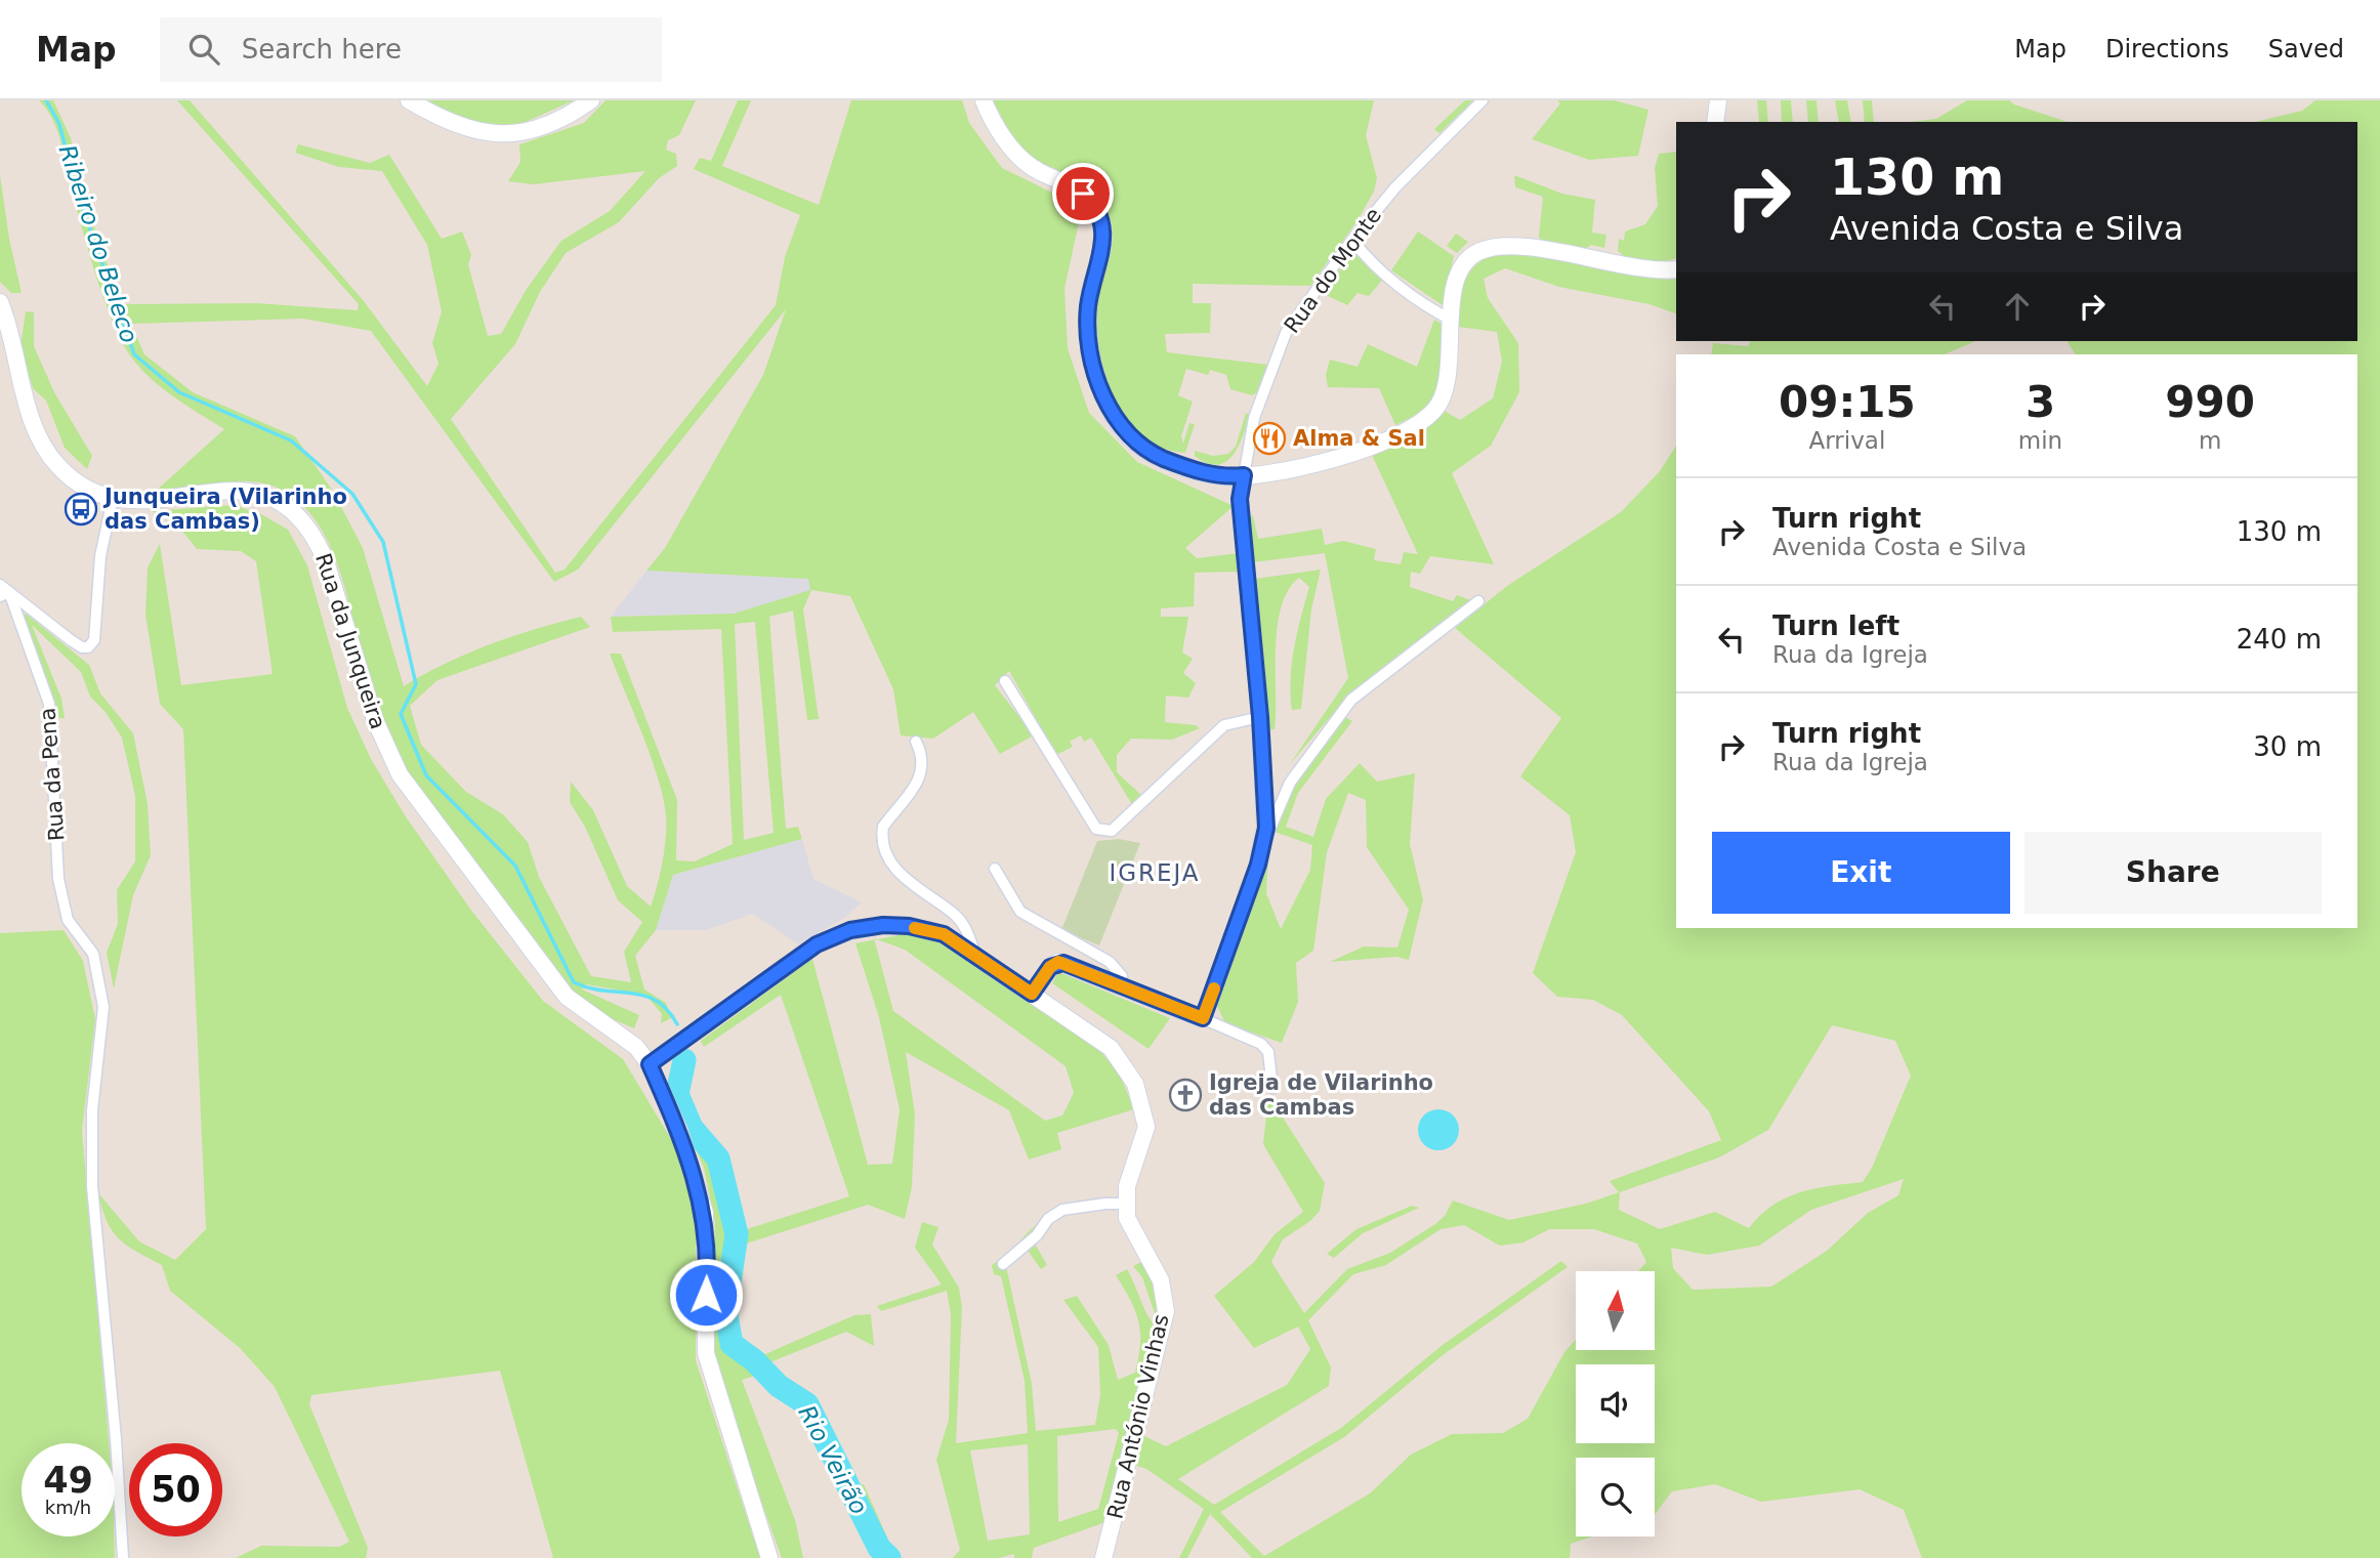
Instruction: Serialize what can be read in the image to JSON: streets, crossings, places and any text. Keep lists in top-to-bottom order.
{
  "streets": {
    "main road": ["Rua da Junqueira", "Rua António Vinhas"],
    "street": ["Rua do Monte", "Rua da Pena"]
  },
  "crossings": [
    ["Rua da Junqueira", "Rua da Pena"],
    ["Rua da Junqueira", "Rua António Vinhas"]
  ],
  "districts": ["IGREJA"],
  "water": ["Ribeiro do Beleco", "Rio Veirão"],
  "places": {
    "restaurant": ["Alma & Sal"],
    "bus stop": ["Junqueira (Vilarinho das Cambas)"],
    "church": ["Igreja de Vilarinho das Cambas"]
  },
  "north": "top",
  "page": {
    "header": "Map",
    "search": "Search here",
    "nav": ["Map", "Directions", "Saved"],
    "turn": ["130 m", "Avenida Costa e Silva"],
    "eta": [
      "09:15",
      "Arrival",
      "3",
      "min",
      "990",
      "m"
    ],
    "list": [
      {
        "name": "Turn right",
        "note": "Avenida Costa e Silva",
        "value": "130 m"
      },
      {
        "name": "Turn left",
        "note": "Rua da Igreja",
        "value": "240 m"
      },
      {
        "name": "Turn right",
        "note": "Rua da Igreja",
        "value": "30 m"
      }
    ],
    "buttons": ["Exit", "Share"],
    "speed": "49 km/h",
    "limit": "50"
  }
}
